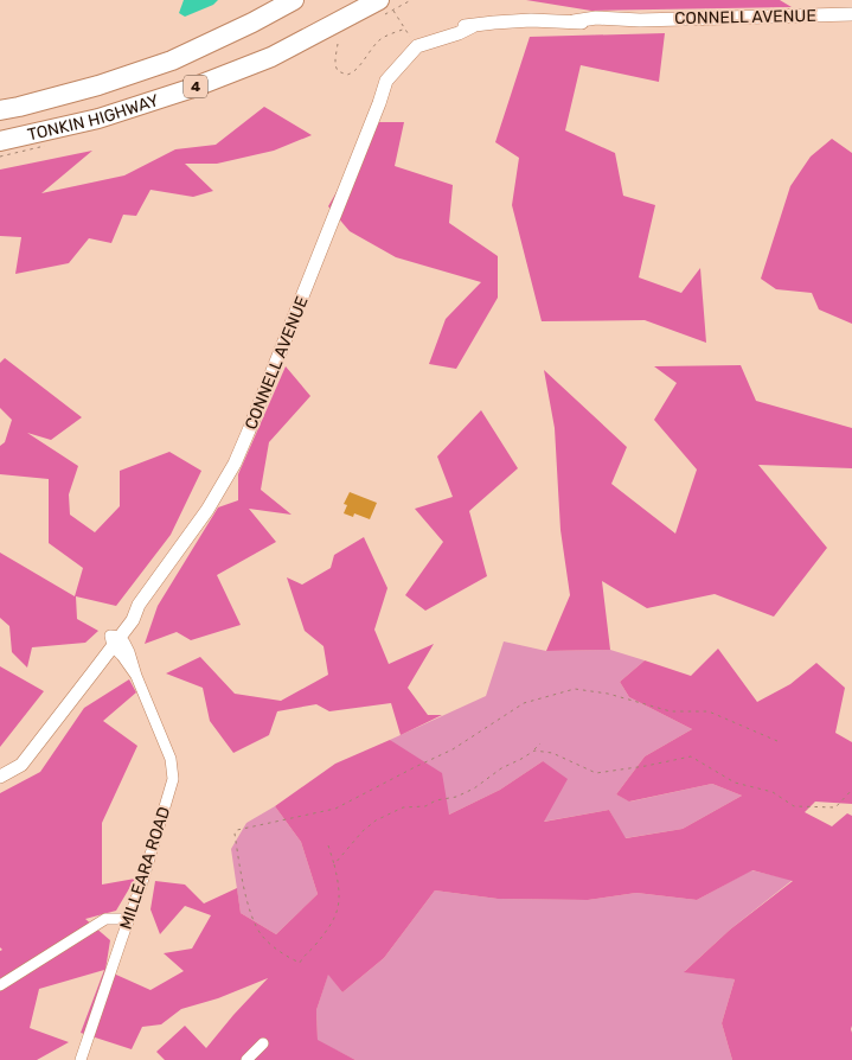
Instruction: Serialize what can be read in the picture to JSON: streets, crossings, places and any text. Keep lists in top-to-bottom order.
{
  "streets": {
    "highway": ["4", "TONKIN HIGHWAY"],
    "street": ["CONNELL AVENUE", "MILLEARA ROAD"]
  },
  "crossings": [
    ["CONNELL AVENUE", "MILLEARA ROAD"]
  ]
}
